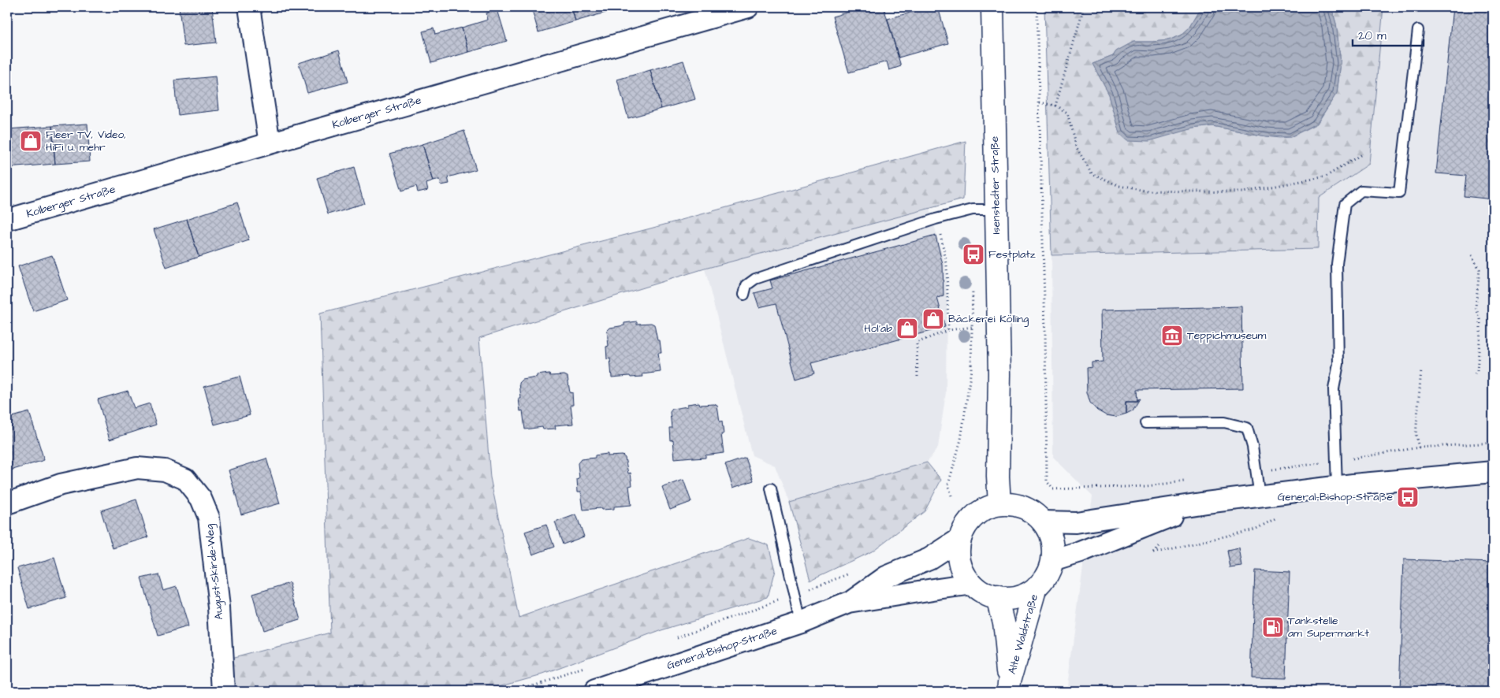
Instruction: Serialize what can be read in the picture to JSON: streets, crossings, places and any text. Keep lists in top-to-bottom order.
{
  "streets": {
    "street": [
      "Kolberger Straße",
      "Isenstedter Straße",
      "August-Skirde-Weg",
      "Alte Waldstraße",
      "General-Bishop-Straße"
    ]
  },
  "crossings": [
    ["Isenstedter Straße", "Alte Waldstraße"],
    ["Isenstedter Straße", "General-Bishop-Straße"],
    ["Alte Waldstraße", "General-Bishop-Straße"]
  ],
  "places": {
    "shop": ["Fleer TV, Video, HiFi u. mehr", "Bäckerei Kölling", "Hol'ab"],
    "bus stop": ["Festplatz", "General-Bishop-Straße"],
    "museum": ["Teppichmuseum"],
    "fuel station": ["Tankstelle am Supermarkt"]
  },
  "scale_bar": "20 m"
}
